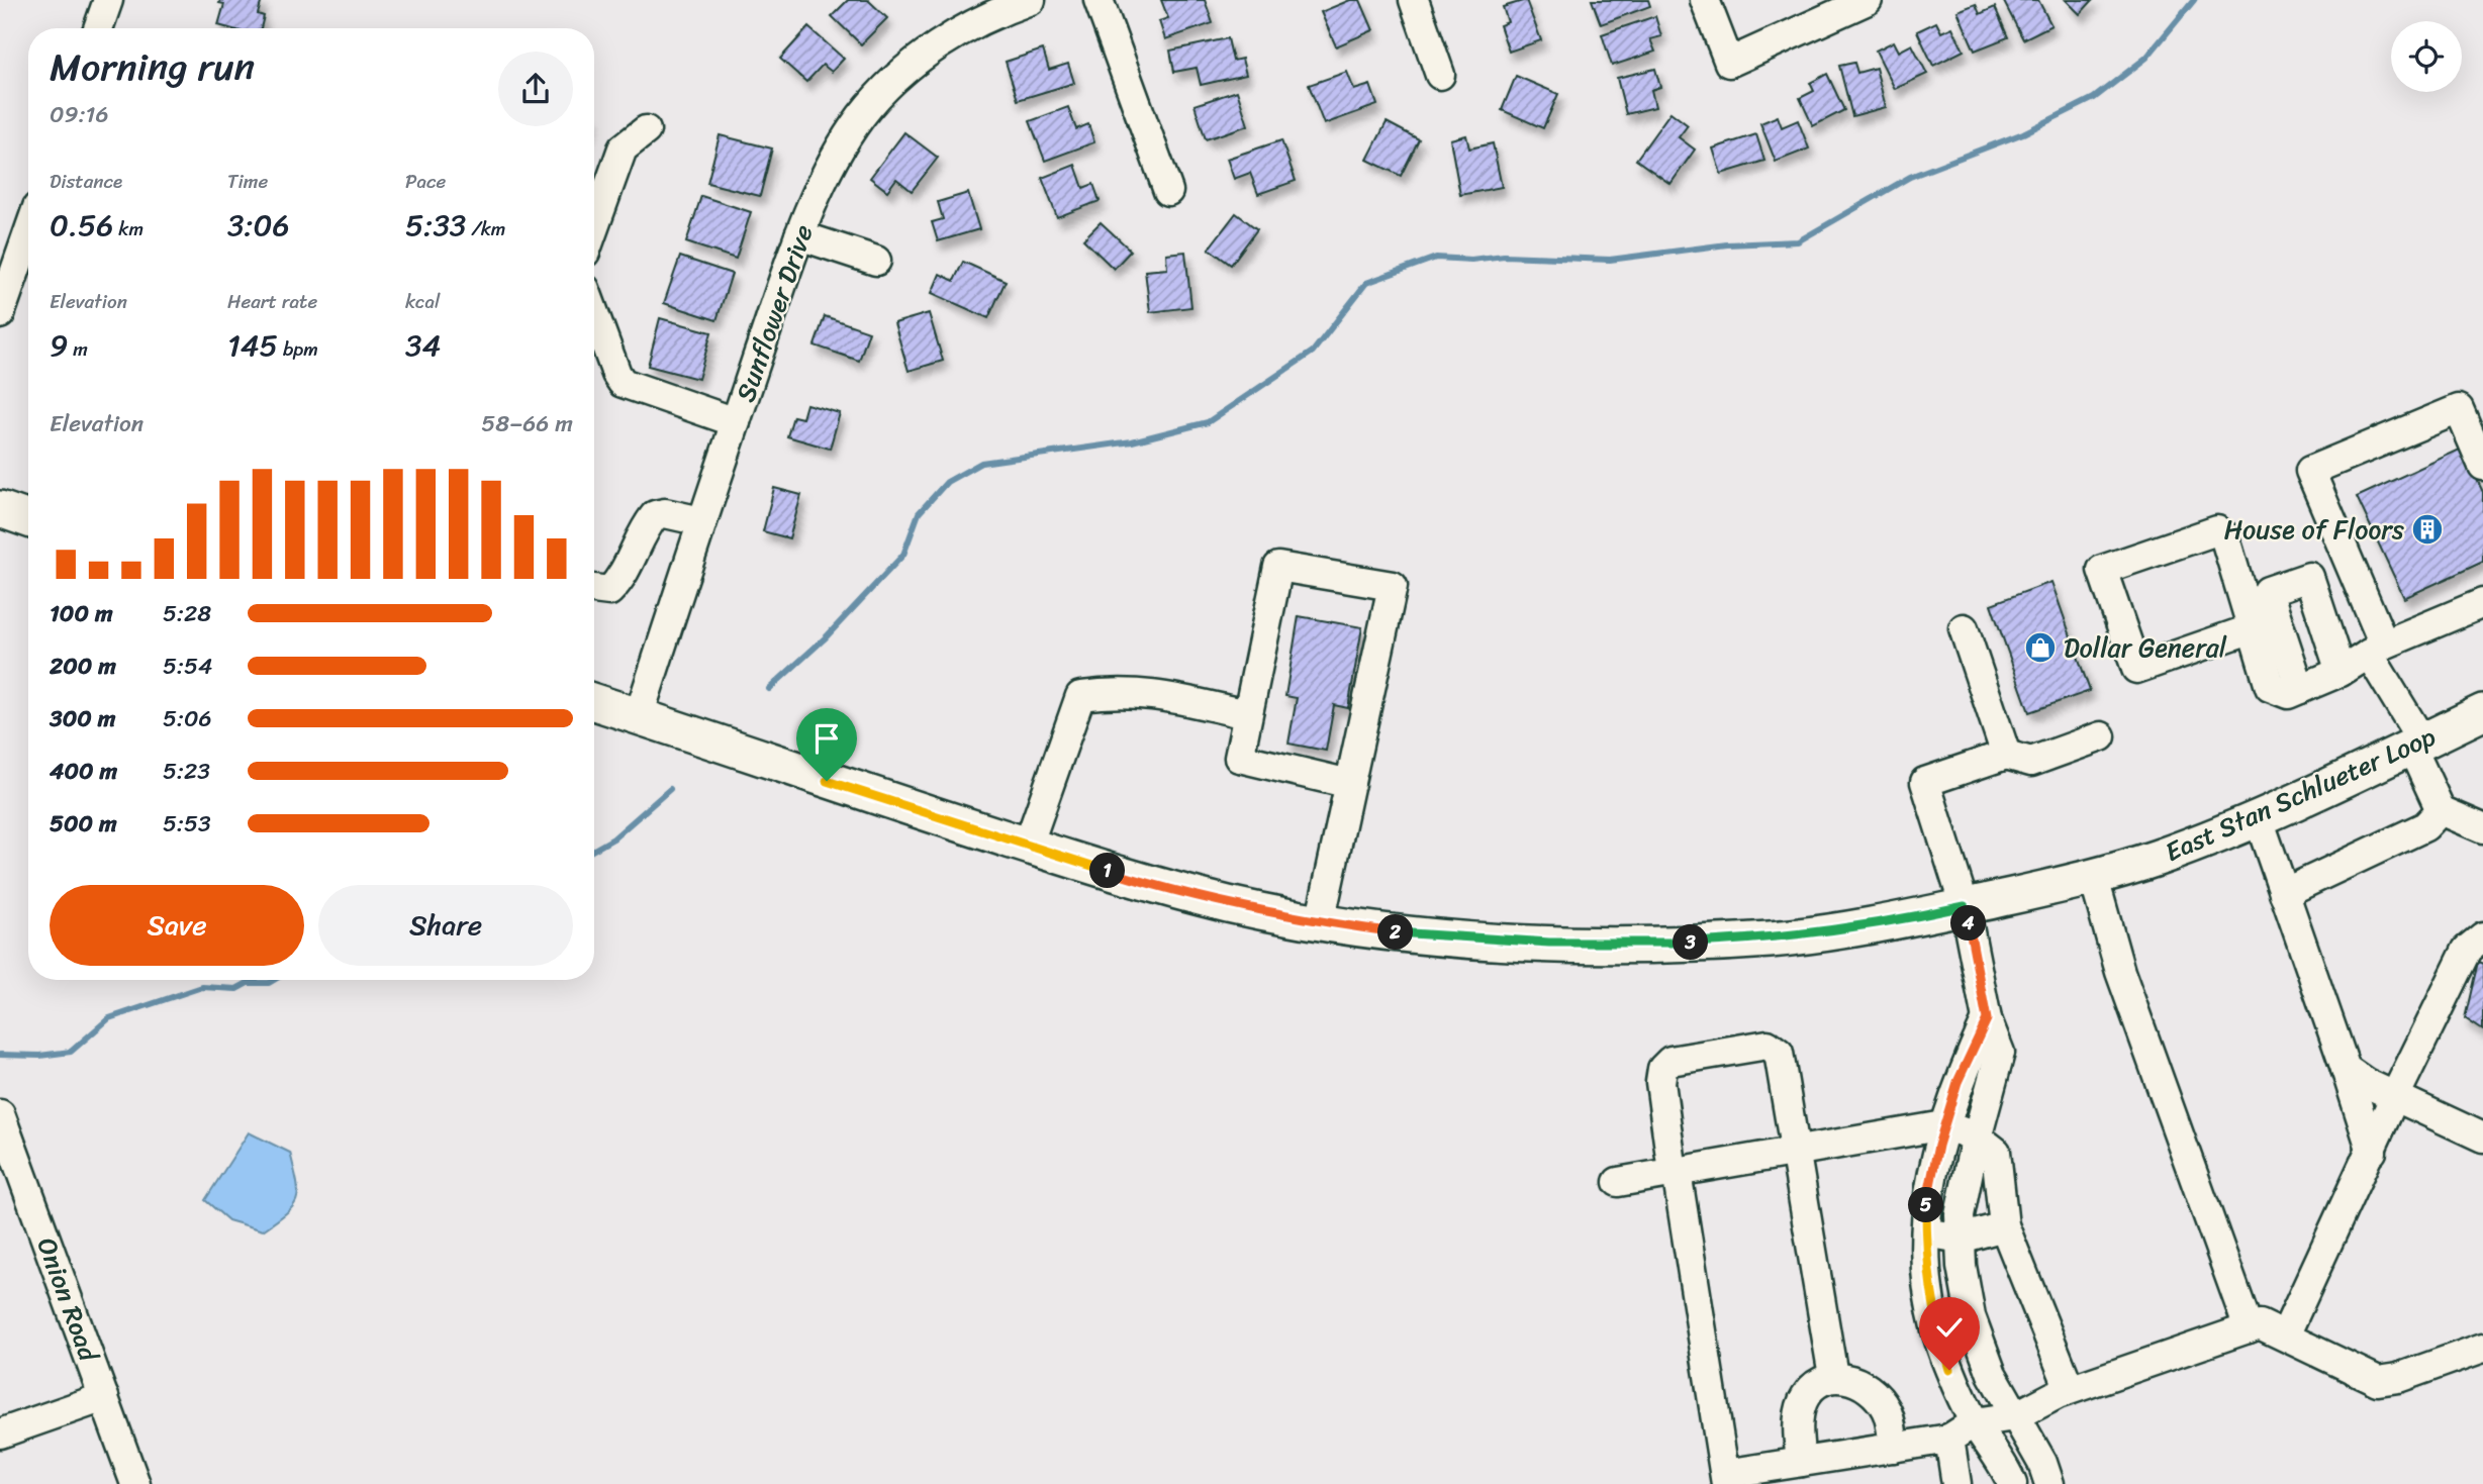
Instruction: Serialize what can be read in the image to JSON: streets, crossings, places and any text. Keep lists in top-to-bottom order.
{
  "streets": {
    "main road": ["East Stan Schlueter Loop"],
    "street": ["Sunflower Drive", "Onion Road"]
  },
  "crossings": [
    ["Sunflower Drive", "East Stan Schlueter Loop"]
  ],
  "places": {
    "building": ["House of Floors"],
    "shop": ["Dollar General"]
  },
  "page": {
    "heading": ["Morning run", "09:16"],
    "stats": [
      ["Distance", "0.56 km"],
      ["Time", "3:06"],
      ["Pace", "5:33 /km"],
      ["Elevation", "9 m"],
      ["Heart rate", "145 bpm"],
      ["kcal", "34"]
    ],
    "chart": ["Elevation", "58–66 m"],
    "list": [
      {
        "name": "100 m",
        "note": "5:28"
      },
      {
        "name": "200 m",
        "note": "5:54"
      },
      {
        "name": "300 m",
        "note": "5:06"
      },
      {
        "name": "400 m",
        "note": "5:23"
      },
      {
        "name": "500 m",
        "note": "5:53"
      }
    ],
    "pins": [
      "1",
      "4",
      "2",
      "3",
      "5"
    ],
    "buttons": ["Save", "Share"]
  }
}
